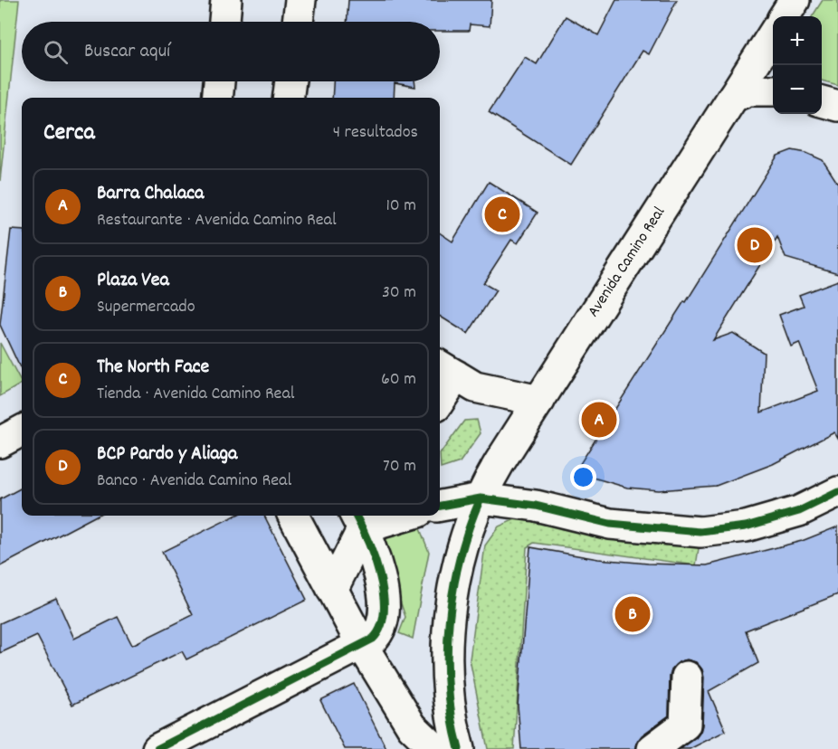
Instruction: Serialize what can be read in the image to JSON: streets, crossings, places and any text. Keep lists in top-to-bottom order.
{
  "streets": {
    "street": ["Avenida Camino Real"]
  },
  "page": {
    "map_buttons": ["+", "−"],
    "search": "Buscar aquí",
    "heading": ["Cerca", "4 resultados"],
    "list": [
      {
        "mark": "A",
        "name": "Barra Chalaca",
        "note": "Restaurante · Avenida Camino Real",
        "value": "10 m"
      },
      {
        "mark": "B",
        "name": "Plaza Vea",
        "note": "Supermercado",
        "value": "30 m"
      },
      {
        "mark": "C",
        "name": "The North Face",
        "note": "Tienda · Avenida Camino Real",
        "value": "60 m"
      },
      {
        "mark": "D",
        "name": "BCP Pardo y Aliaga",
        "note": "Banco · Avenida Camino Real",
        "value": "70 m"
      }
    ],
    "pins": [
      "C",
      "D",
      "A",
      "B"
    ]
  }
}
